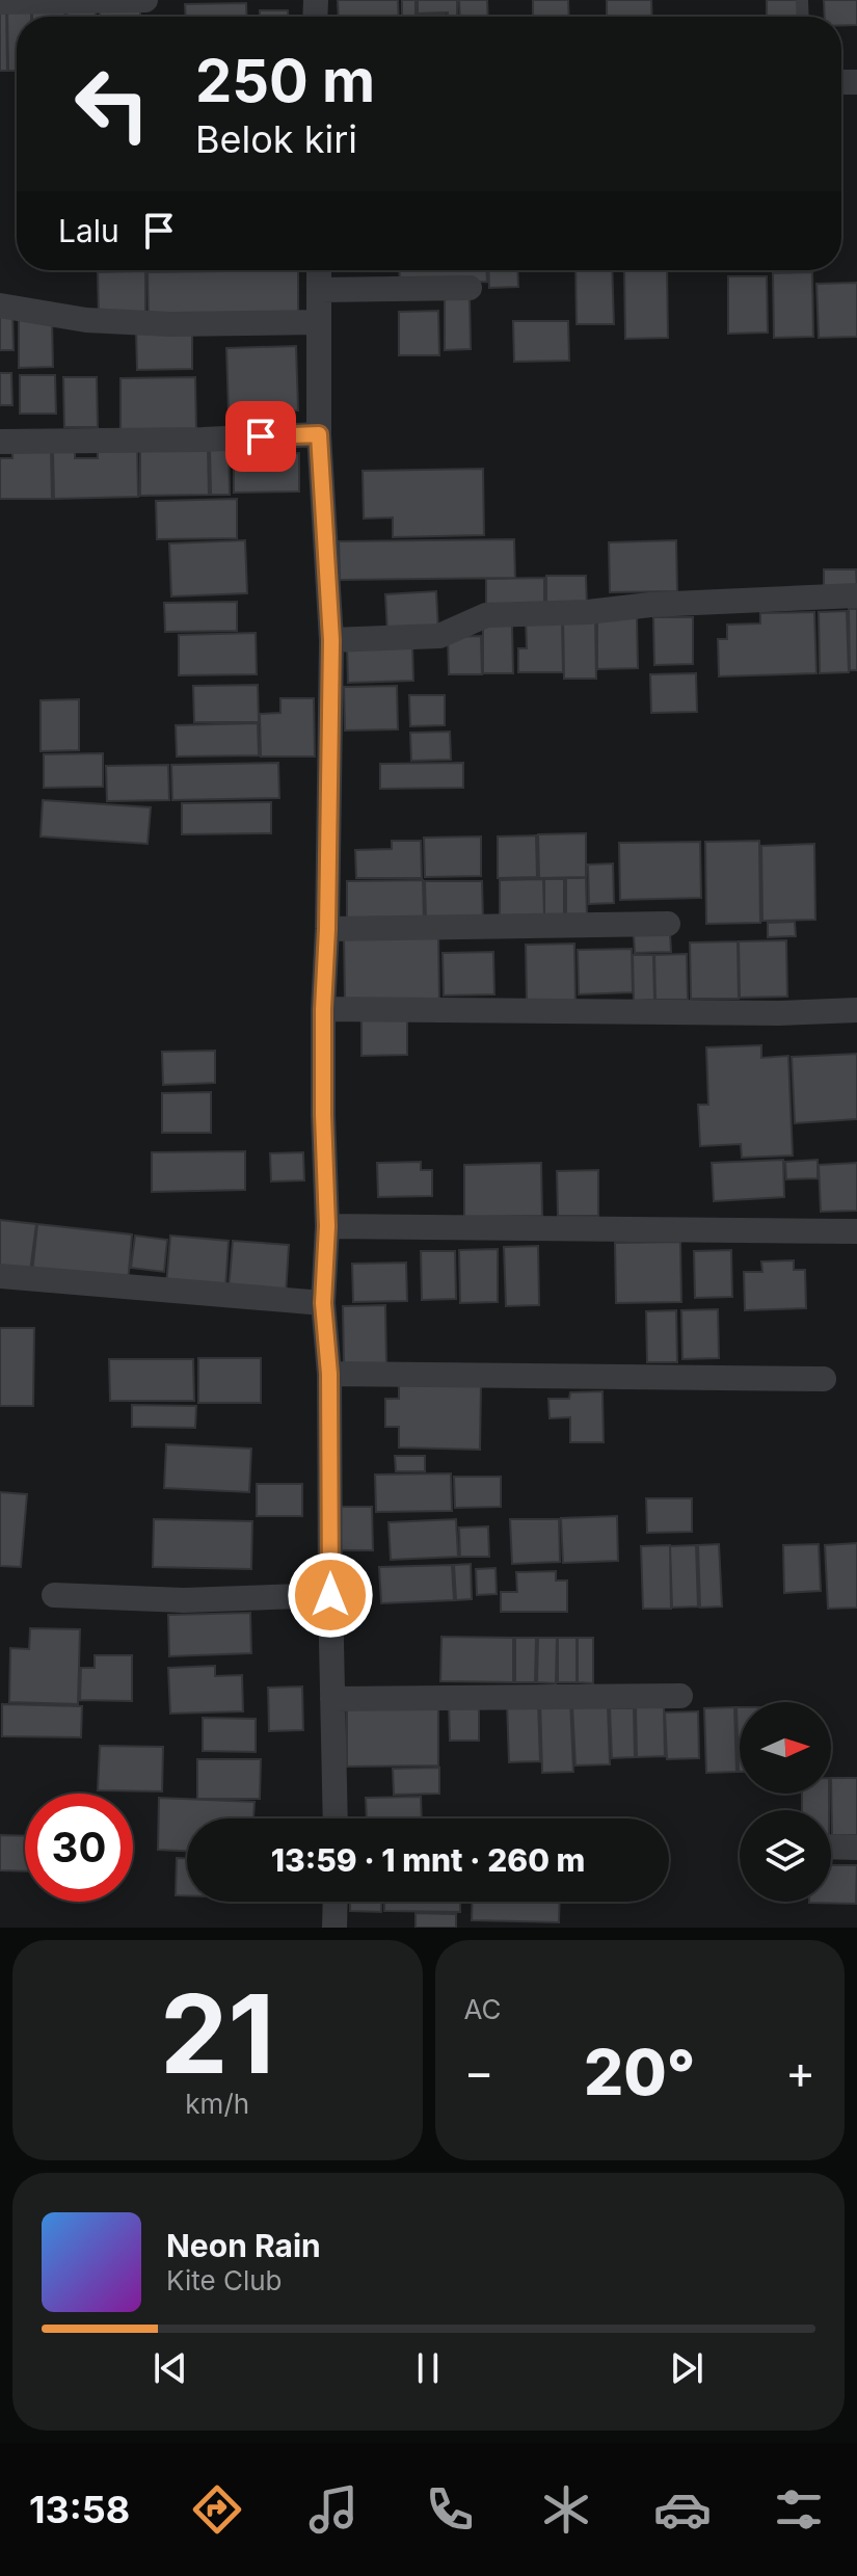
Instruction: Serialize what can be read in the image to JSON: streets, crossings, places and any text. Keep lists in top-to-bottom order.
{
  "north": "right",
  "page": {
    "turn": ["250 m", "Belok kiri"],
    "then": "Lalu",
    "limit": "30",
    "trip": "13:59 · 1 mnt · 260 m",
    "tile": [
      ["21", "km/h"],
      "AC"
    ],
    "heat": ["−", "20°", "+"],
    "song": ["Neon Rain", "Kite Club"],
    "tabs": "13:58"
  }
}
